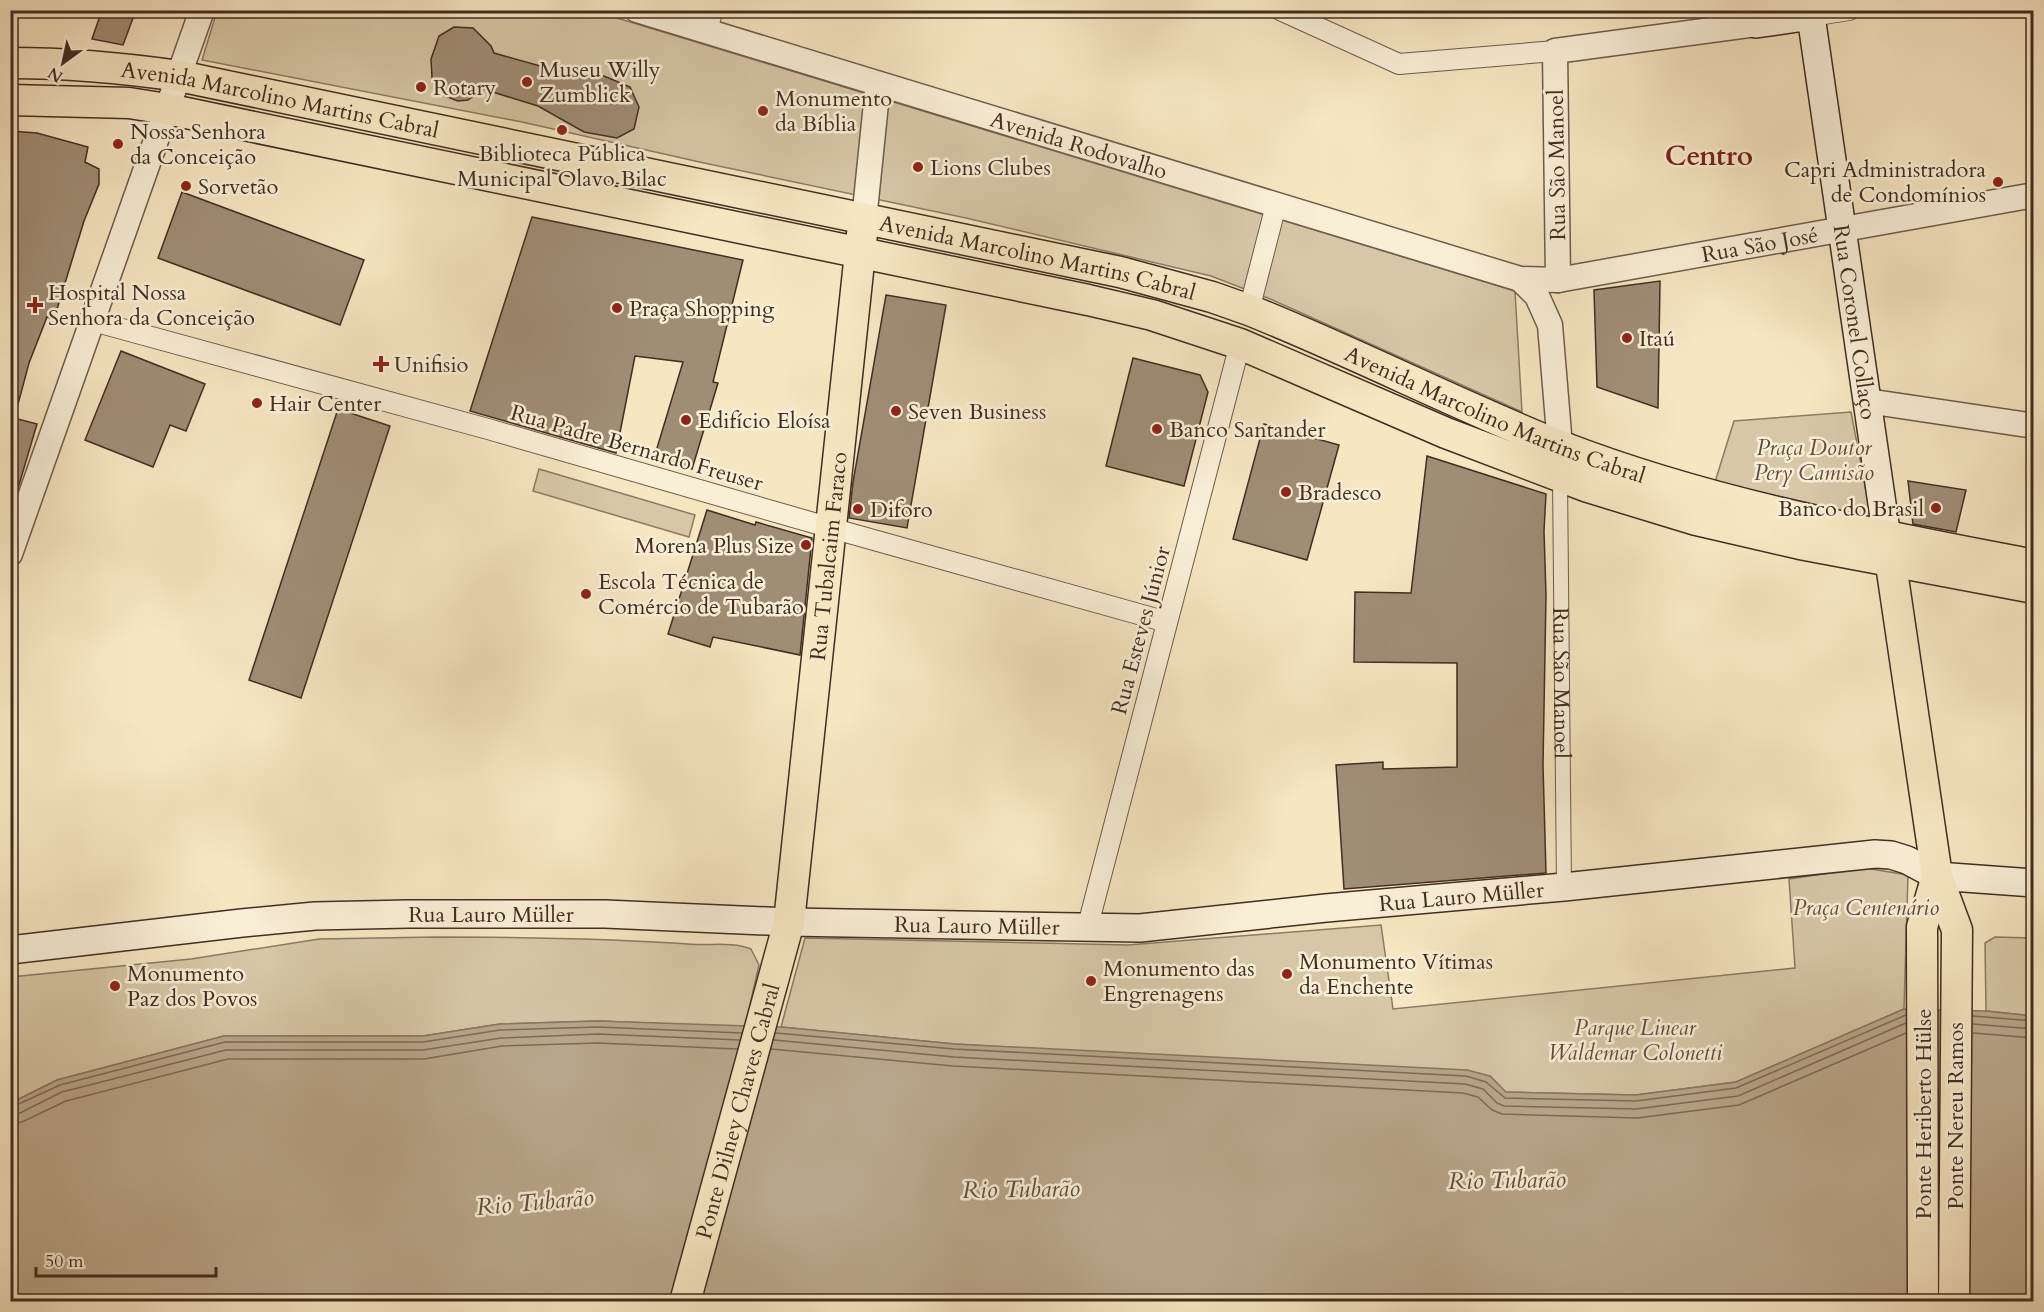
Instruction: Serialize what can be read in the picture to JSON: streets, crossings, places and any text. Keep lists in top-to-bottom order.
{
  "streets": {
    "main road": [
      "Avenida Marcolino Martins Cabral",
      "Rua Coronel Collaço",
      "Rua Tubalcaim Faraco",
      "Rua Lauro Müller",
      "Ponte Dilney Chaves Cabral",
      "Ponte Heriberto Hülse",
      "Ponte Nereu Ramos"
    ],
    "street": [
      "Avenida Rodovalho",
      "Rua São Manoel",
      "Rua São José",
      "Rua Padre Bernardo Freuser",
      "Rua Esteves Júnior"
    ]
  },
  "crossings": [
    ["Avenida Marcolino Martins Cabral", "Rua São Manoel"],
    ["Avenida Marcolino Martins Cabral", "Rua Coronel Collaço"],
    ["Avenida Marcolino Martins Cabral", "Rua Tubalcaim Faraco"],
    ["Avenida Marcolino Martins Cabral", "Rua Esteves Júnior"],
    ["Avenida Rodovalho", "Rua São José"],
    ["Avenida Rodovalho", "Rua Tubalcaim Faraco"],
    ["Rua São Manoel", "Rua São José"],
    ["Rua São Manoel", "Rua Lauro Müller"],
    ["Rua São José", "Rua Coronel Collaço"],
    ["Rua Coronel Collaço", "Rua Lauro Müller"],
    ["Rua Coronel Collaço", "Ponte Heriberto Hülse"],
    ["Rua Coronel Collaço", "Ponte Nereu Ramos"],
    ["Rua Padre Bernardo Freuser", "Rua Tubalcaim Faraco"],
    ["Rua Padre Bernardo Freuser", "Rua Esteves Júnior"],
    ["Rua Tubalcaim Faraco", "Rua Lauro Müller"],
    ["Rua Tubalcaim Faraco", "Ponte Dilney Chaves Cabral"],
    ["Rua Esteves Júnior", "Rua Lauro Müller"],
    ["Rua Lauro Müller", "Ponte Dilney Chaves Cabral"],
    ["Rua Lauro Müller", "Ponte Heriberto Hülse"],
    ["Rua Lauro Müller", "Ponte Nereu Ramos"],
    ["Ponte Heriberto Hülse", "Ponte Nereu Ramos"]
  ],
  "districts": ["Centro"],
  "water": ["Rio Tubarão"],
  "parks": ["Praça Doutor Pery Camisão", "Praça Centenário", "Parque Linear Waldemar Colonetti"],
  "places": {
    "other": [
      "Museu Willy Zumblick",
      "Rotary",
      "Monumento da Bíblia",
      "Biblioteca Pública Municipal Olavo Bilac",
      "Nossa Senhora da Conceição",
      "Lions Clubes",
      "Capri Administradora de Condomínios",
      "Sorvetão",
      "Praça Shopping",
      "Itaú",
      "Hair Center",
      "Seven Business",
      "Edifício Eloísa",
      "Banco Santander",
      "Bradesco",
      "Banco do Brasil",
      "Diforo",
      "Morena Plus Size",
      "Escola Técnica de Comércio de Tubarão",
      "Monumento Vítimas da Enchente",
      "Monumento das Engrenagens",
      "Monumento Paz dos Povos"
    ],
    "health": ["Hospital Nossa Senhora da Conceição", "Unifisio"]
  },
  "scale_bar": "50 m",
  "north": "bottom left"
}
